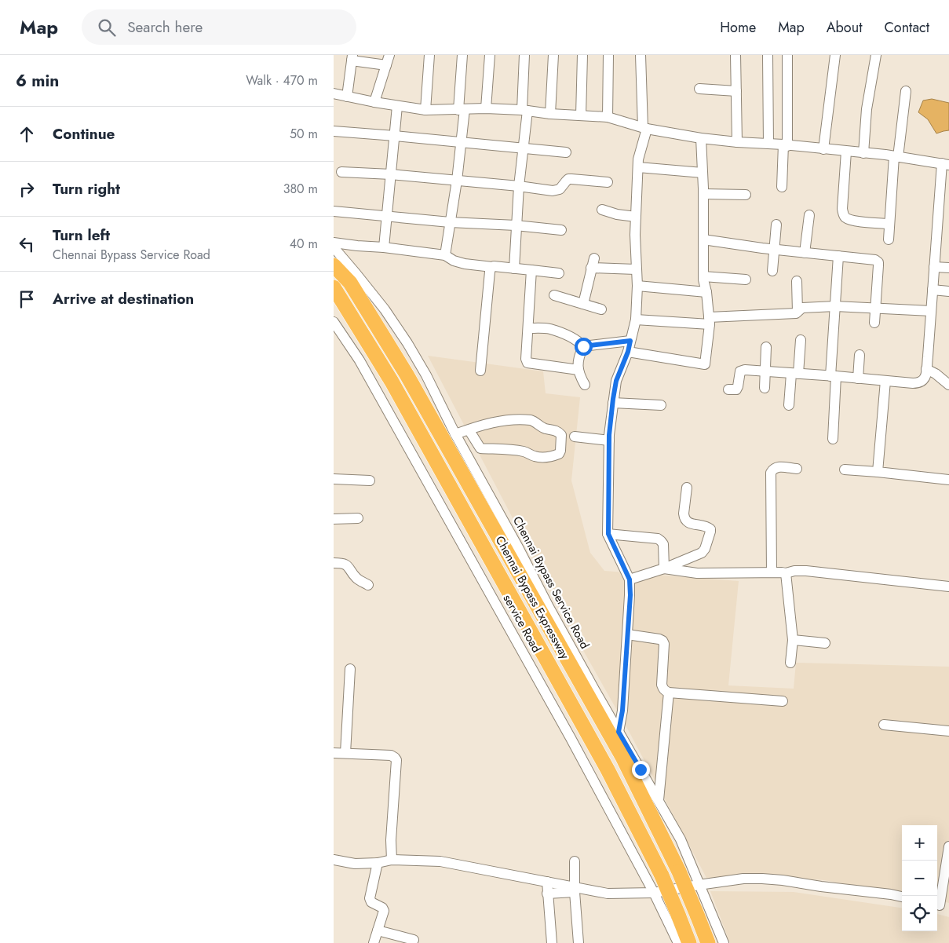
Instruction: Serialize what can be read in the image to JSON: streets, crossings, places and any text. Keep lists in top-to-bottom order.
{
  "streets": {
    "highway": ["Chennai Bypass Expressway"],
    "street": ["Chennai Bypass Service Road", "service Road"]
  },
  "page": {
    "header": "Map",
    "search": "Search here",
    "nav": [
      "Home",
      "Map",
      "About",
      "Contact"
    ],
    "heading": ["6 min", "Walk · 470 m"],
    "list": [
      ["Continue", "50 m"],
      ["Turn right", "380 m"],
      ["Turn left", "Chennai Bypass Service Road", "40 m"],
      "Arrive at destination"
    ],
    "map_buttons": ["+", "−"]
  }
}
